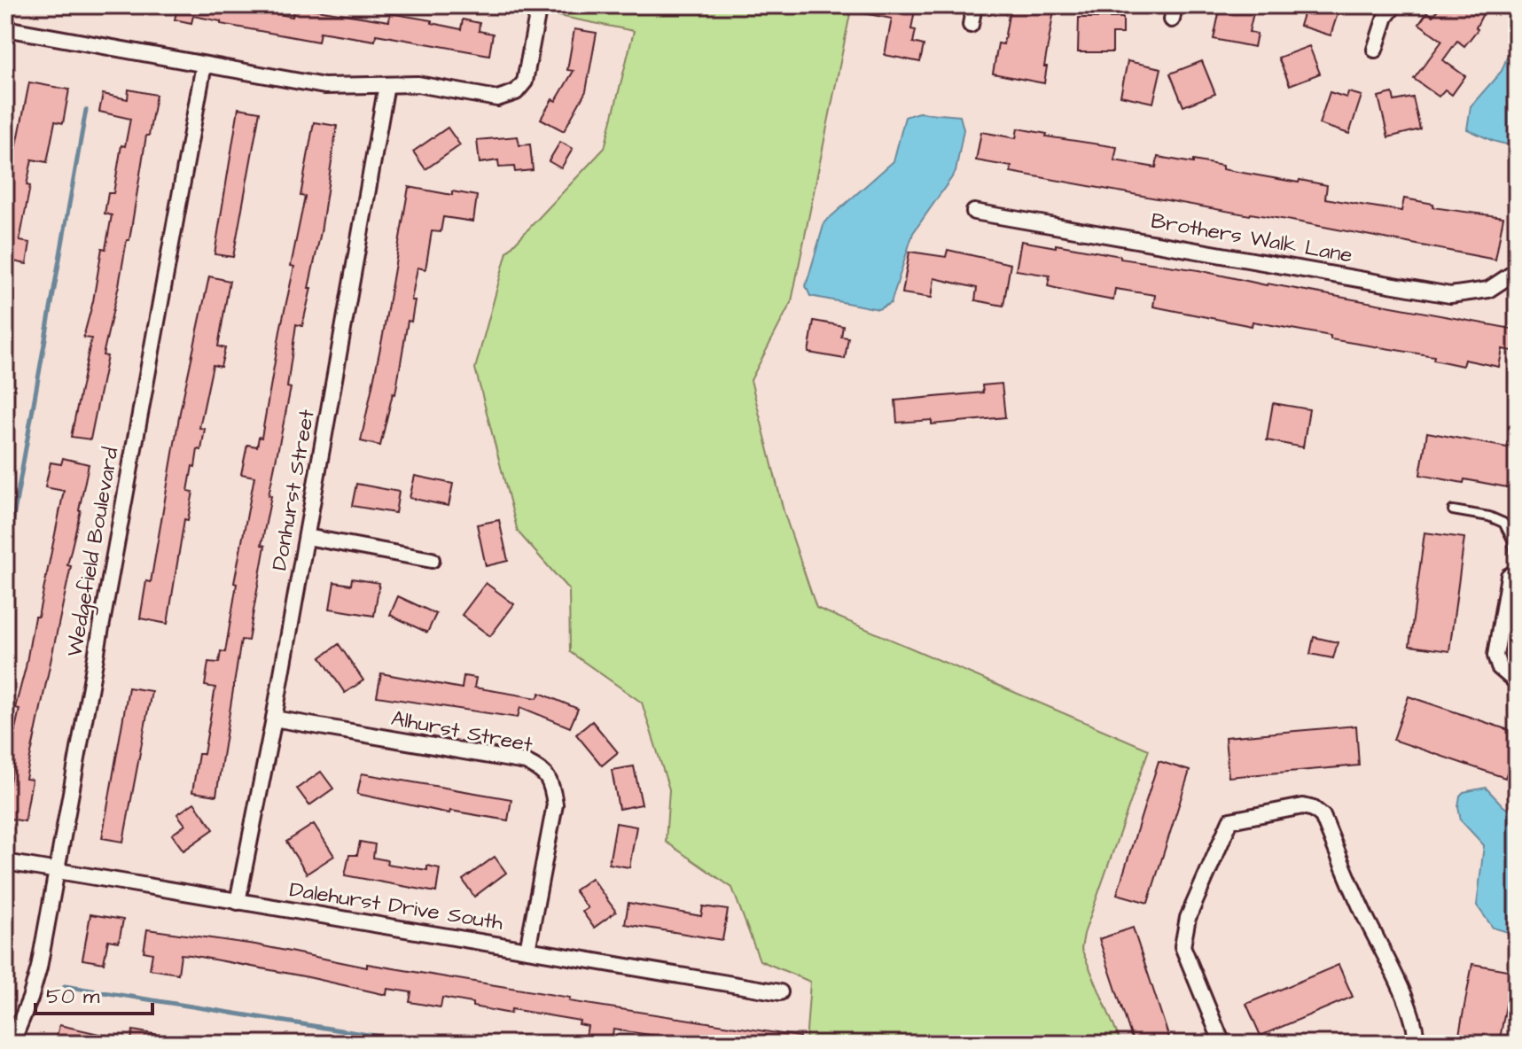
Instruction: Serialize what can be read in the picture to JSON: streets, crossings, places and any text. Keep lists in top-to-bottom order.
{
  "streets": {
    "street": [
      "Brothers Walk Lane",
      "Donhurst Street",
      "Wedgefield Boulevard",
      "Alhurst Street",
      "Dalehurst Drive South"
    ]
  },
  "crossings": [
    ["Donhurst Street", "Alhurst Street"],
    ["Donhurst Street", "Dalehurst Drive South"],
    ["Wedgefield Boulevard", "Dalehurst Drive South"],
    ["Alhurst Street", "Dalehurst Drive South"]
  ],
  "scale_bar": "50 m"
}
